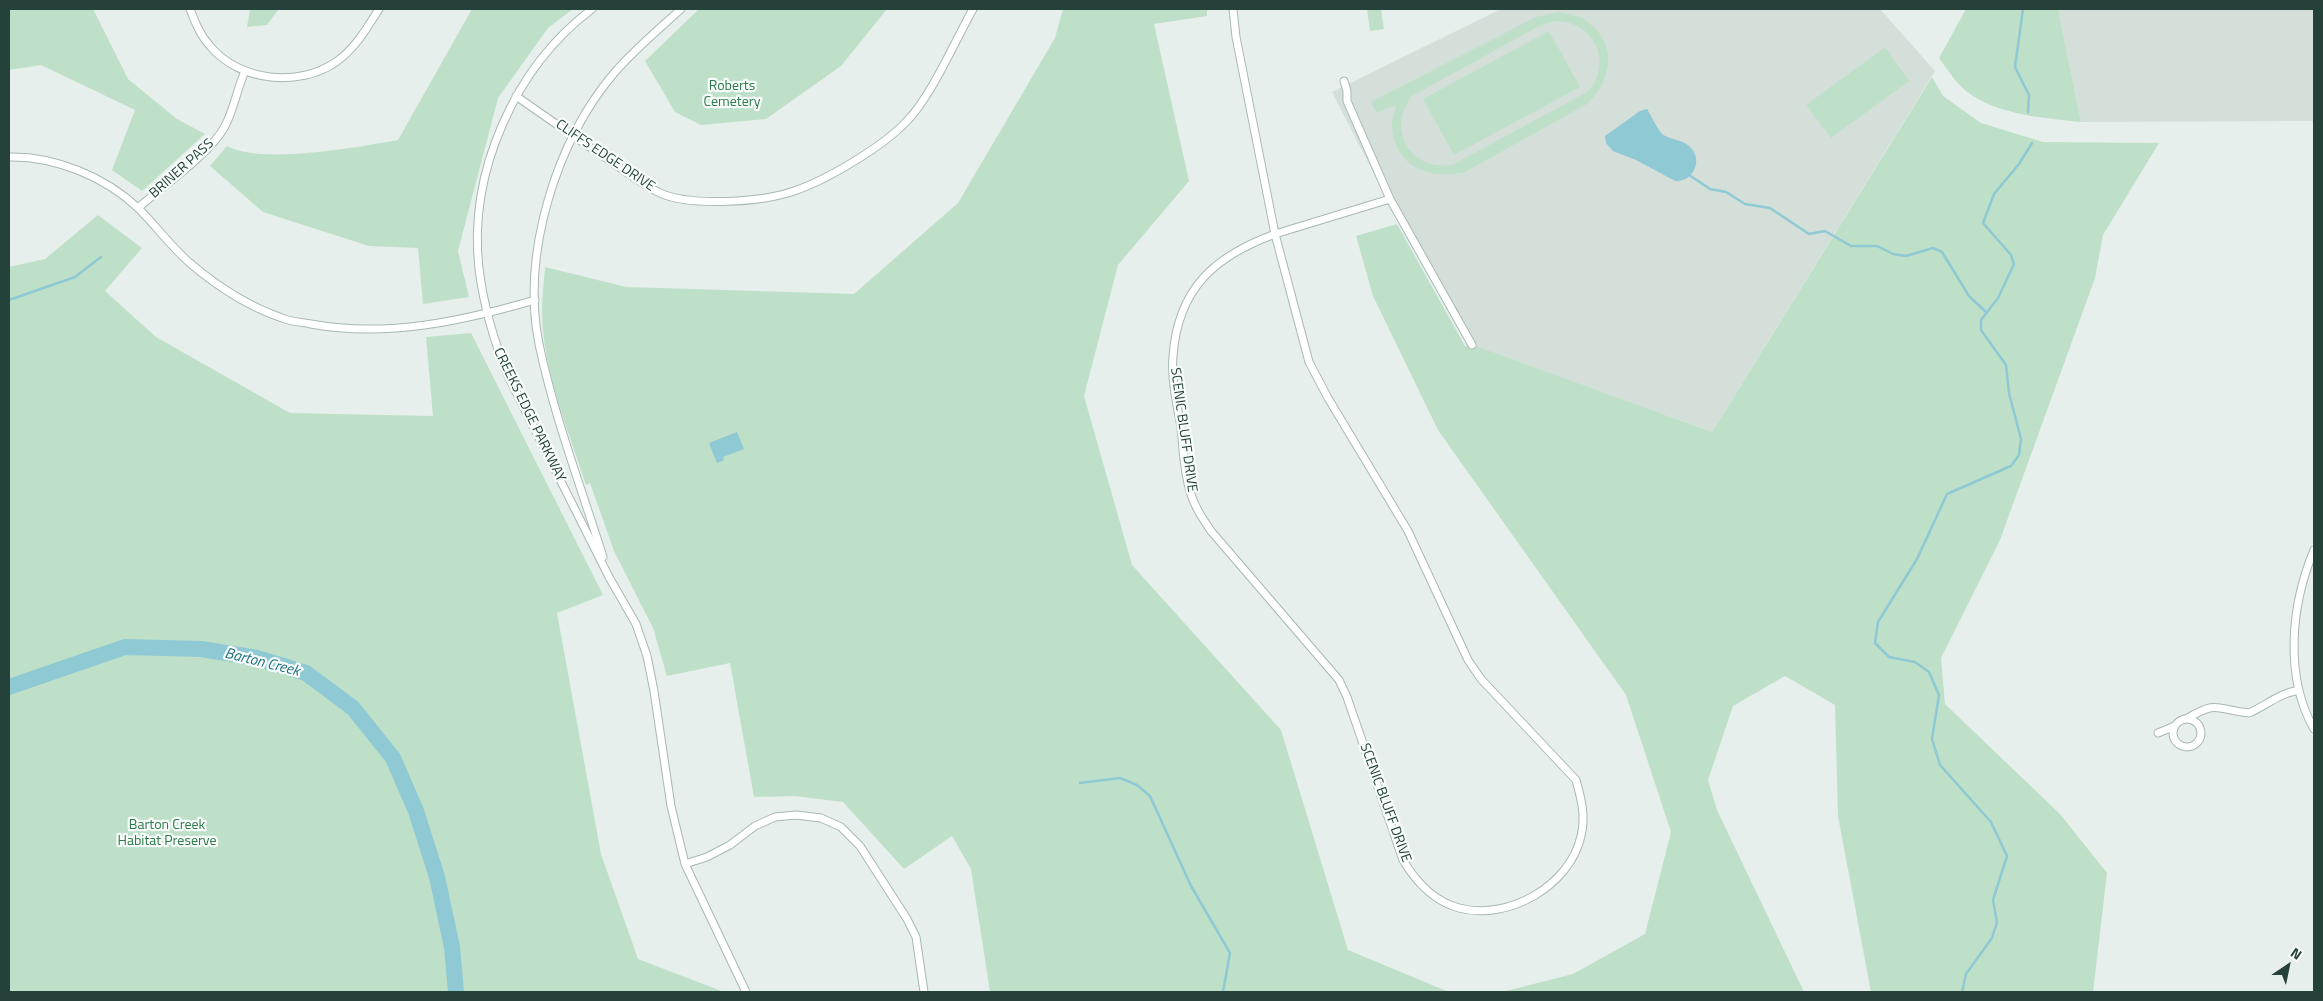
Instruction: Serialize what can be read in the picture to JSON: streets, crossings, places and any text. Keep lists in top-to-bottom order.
{
  "streets": {
    "street": [
      "CLIFFS EDGE DRIVE",
      "BRINER PASS",
      "CREEKS EDGE PARKWAY",
      "SCENIC BLUFF DRIVE"
    ]
  },
  "crossings": [
    ["CLIFFS EDGE DRIVE", "CREEKS EDGE PARKWAY"]
  ],
  "water": ["Barton Creek"],
  "parks": ["Roberts Cemetery", "Barton Creek Habitat Preserve"],
  "north": "top right"
}
